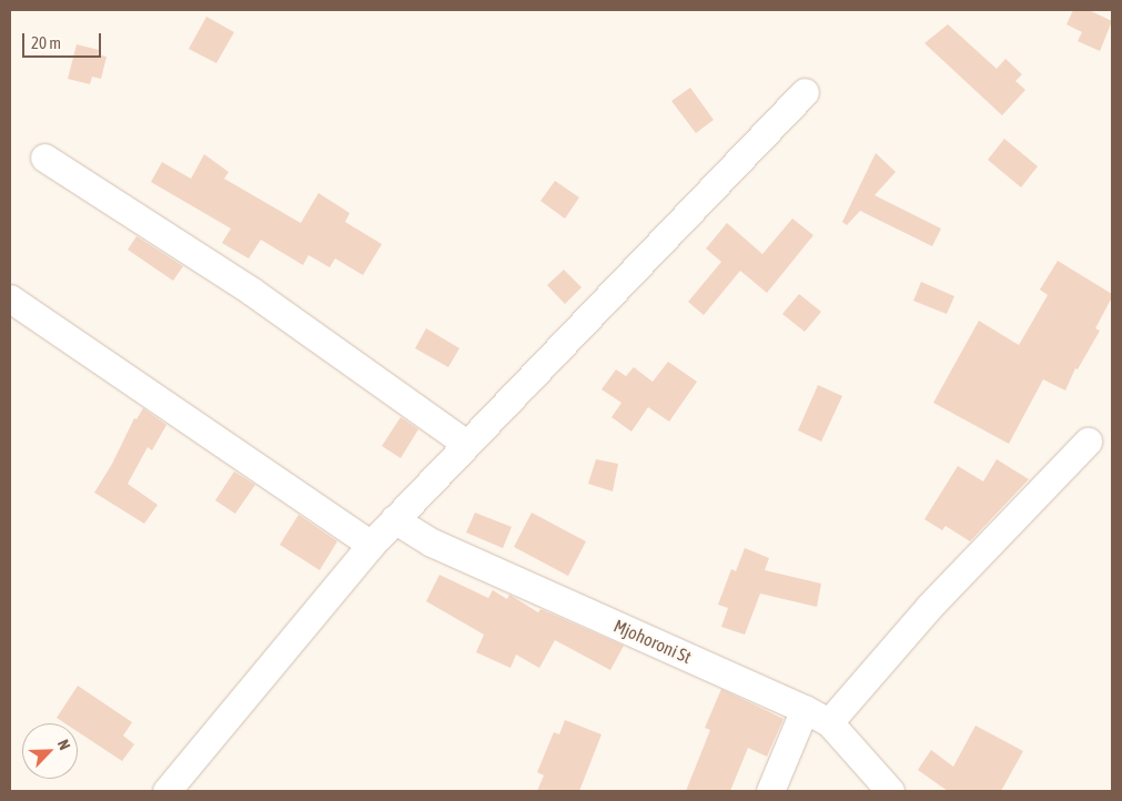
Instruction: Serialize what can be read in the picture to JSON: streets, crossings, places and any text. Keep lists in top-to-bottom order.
{
  "streets": {
    "street": ["Mjohoroni St"]
  },
  "scale_bar": "20 m",
  "north": "top right"
}
